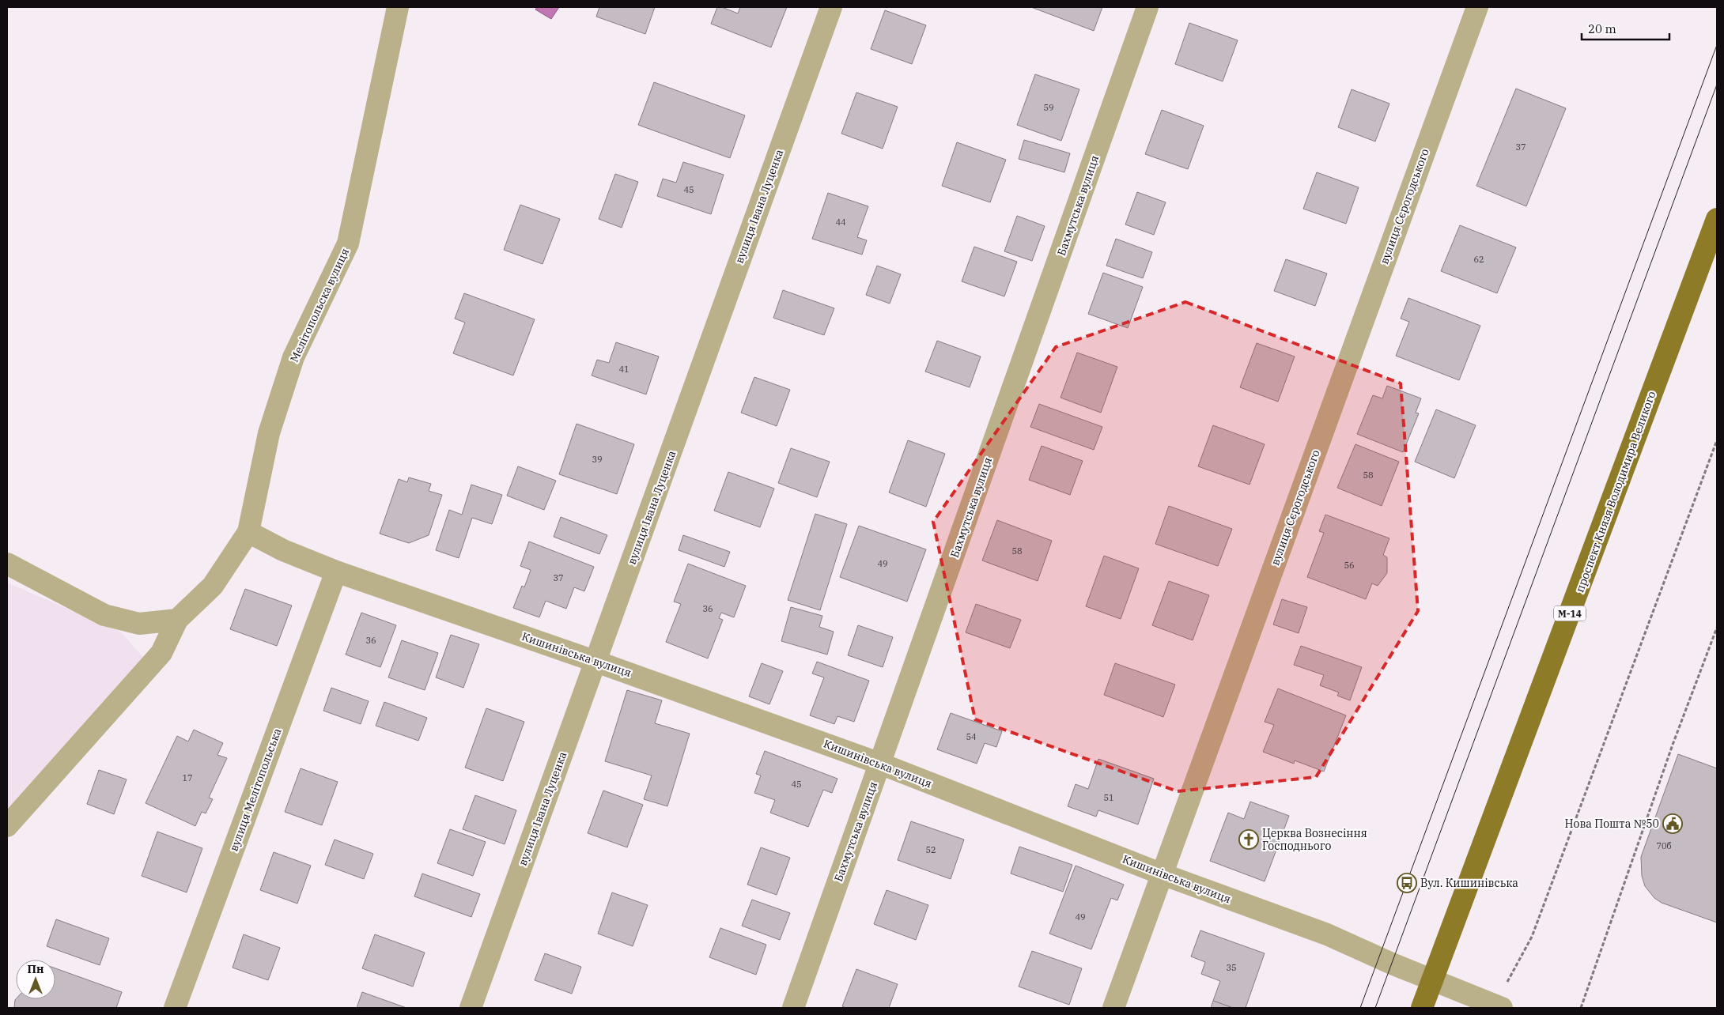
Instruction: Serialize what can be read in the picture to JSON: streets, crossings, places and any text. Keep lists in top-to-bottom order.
{
  "streets": {
    "main road": ["проспект Князя Володимира Великого", "М-14"],
    "street": [
      "Бахмутська вулиця",
      "вулиця Івана Луценка",
      "вулиця Сєрогодського",
      "Мелітопольска вулиця",
      "Кишинівська вулиця",
      "вулиця Мелітопольська"
    ]
  },
  "crossings": [
    ["Бахмутська вулиця", "Кишинівська вулиця"],
    ["вулиця Івана Луценка", "Кишинівська вулиця"],
    ["вулиця Сєрогодського", "Кишинівська вулиця"],
    ["Мелітопольска вулиця", "Кишинівська вулиця"],
    ["проспект Князя Володимира Великого", "Кишинівська вулиця"],
    ["Кишинівська вулиця", "вулиця Мелітопольська"]
  ],
  "places": {
    "public building": ["Нова Пошта №50"],
    "church": ["Церква Вознесіння Господнього"],
    "bus stop": ["Вул. Кишинівська"]
  },
  "house_numbers": [
    "59",
    "37",
    "45",
    "44",
    "62",
    "41",
    "39",
    "58",
    "58",
    "49",
    "56",
    "37",
    "36",
    "36",
    "54",
    "17",
    "45",
    "51",
    "70б",
    "52",
    "49",
    "35"
  ],
  "scale_bar": "20 m",
  "north": "top"
}
